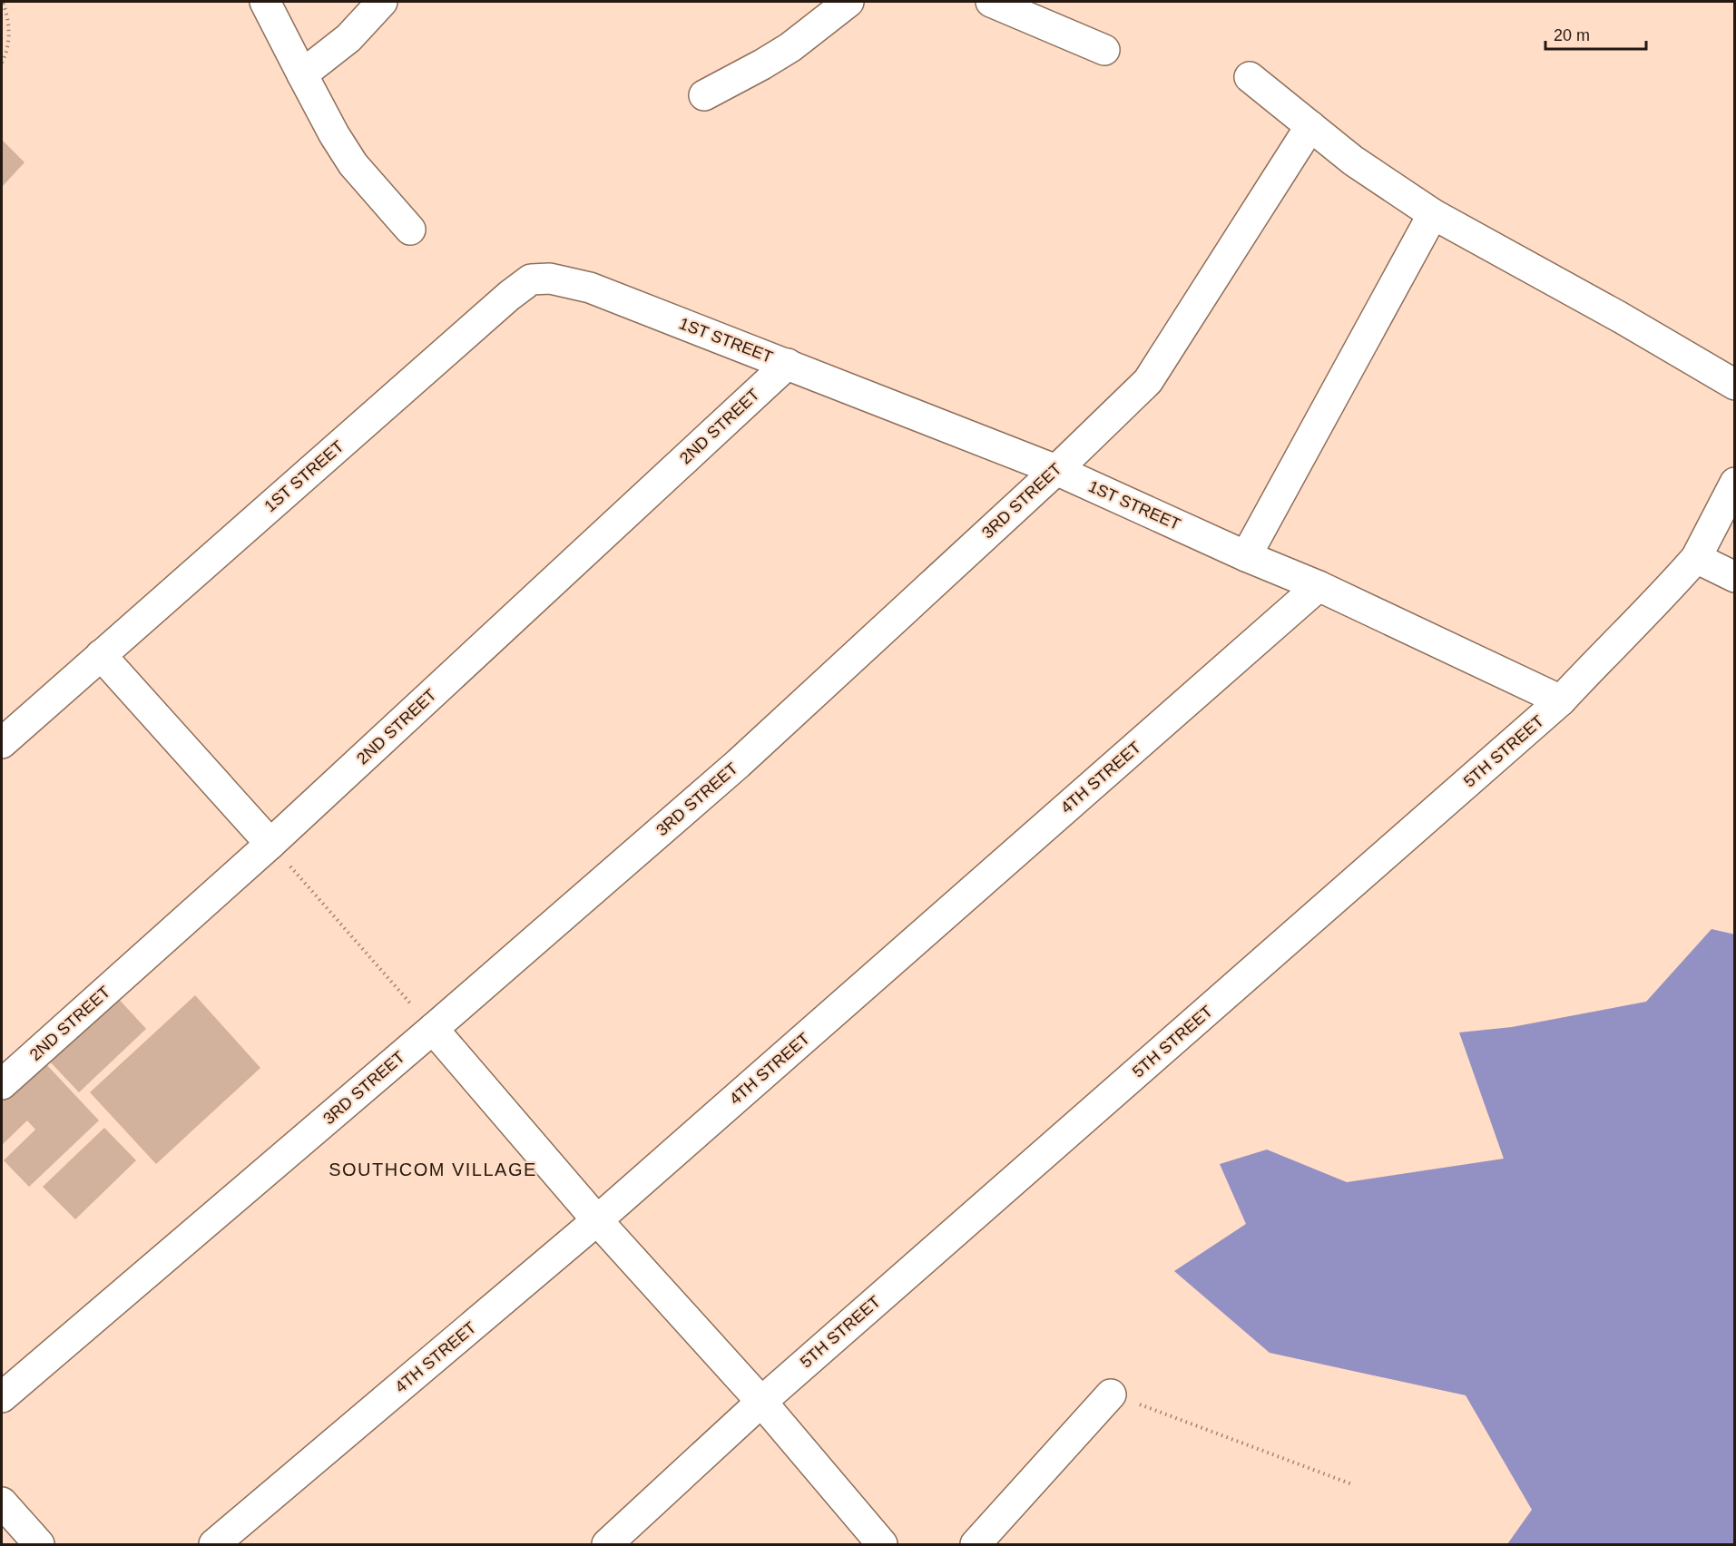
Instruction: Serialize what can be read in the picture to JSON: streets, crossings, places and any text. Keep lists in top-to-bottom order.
{
  "streets": {
    "street": [
      "1ST STREET",
      "2ND STREET",
      "3RD STREET",
      "5TH STREET",
      "4TH STREET"
    ]
  },
  "crossings": [
    ["1ST STREET", "2ND STREET"],
    ["1ST STREET", "3RD STREET"],
    ["1ST STREET", "5TH STREET"],
    ["1ST STREET", "4TH STREET"]
  ],
  "districts": ["SOUTHCOM VILLAGE"],
  "scale_bar": "20 m"
}
